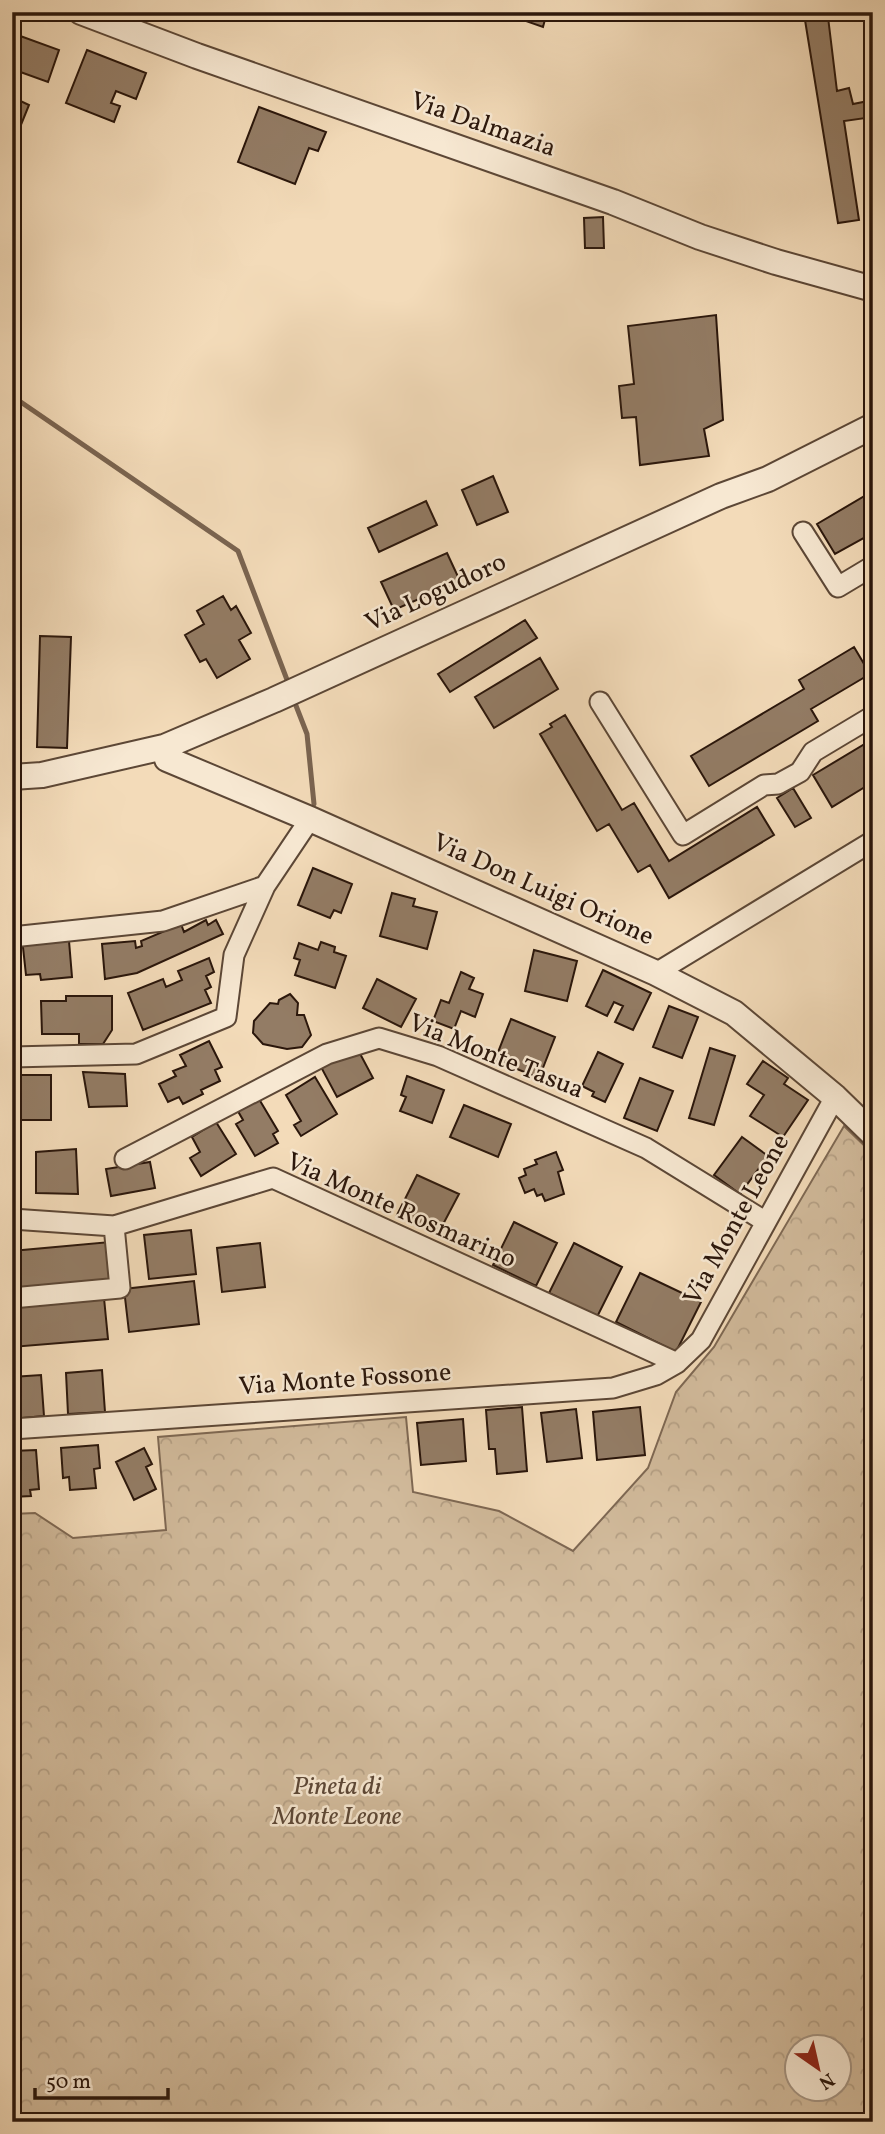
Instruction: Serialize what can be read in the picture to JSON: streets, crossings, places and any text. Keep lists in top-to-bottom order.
{
  "streets": {
    "street": [
      "Via Dalmazia",
      "Via Logudoro",
      "Via Don Luigi Orione",
      "Via Monte Tasua",
      "Via Monte Rosmarino",
      "Via Monte Leone",
      "Via Monte Fossone"
    ]
  },
  "crossings": [
    ["Via Logudoro", "Via Don Luigi Orione"],
    ["Via Don Luigi Orione", "Via Monte Leone"],
    ["Via Monte Tasua", "Via Monte Leone"],
    ["Via Monte Rosmarino", "Via Monte Leone"],
    ["Via Monte Rosmarino", "Via Monte Fossone"],
    ["Via Monte Leone", "Via Monte Fossone"]
  ],
  "parks": ["Pineta di Monte Leone"],
  "scale_bar": "50 m",
  "north": "bottom right"
}
